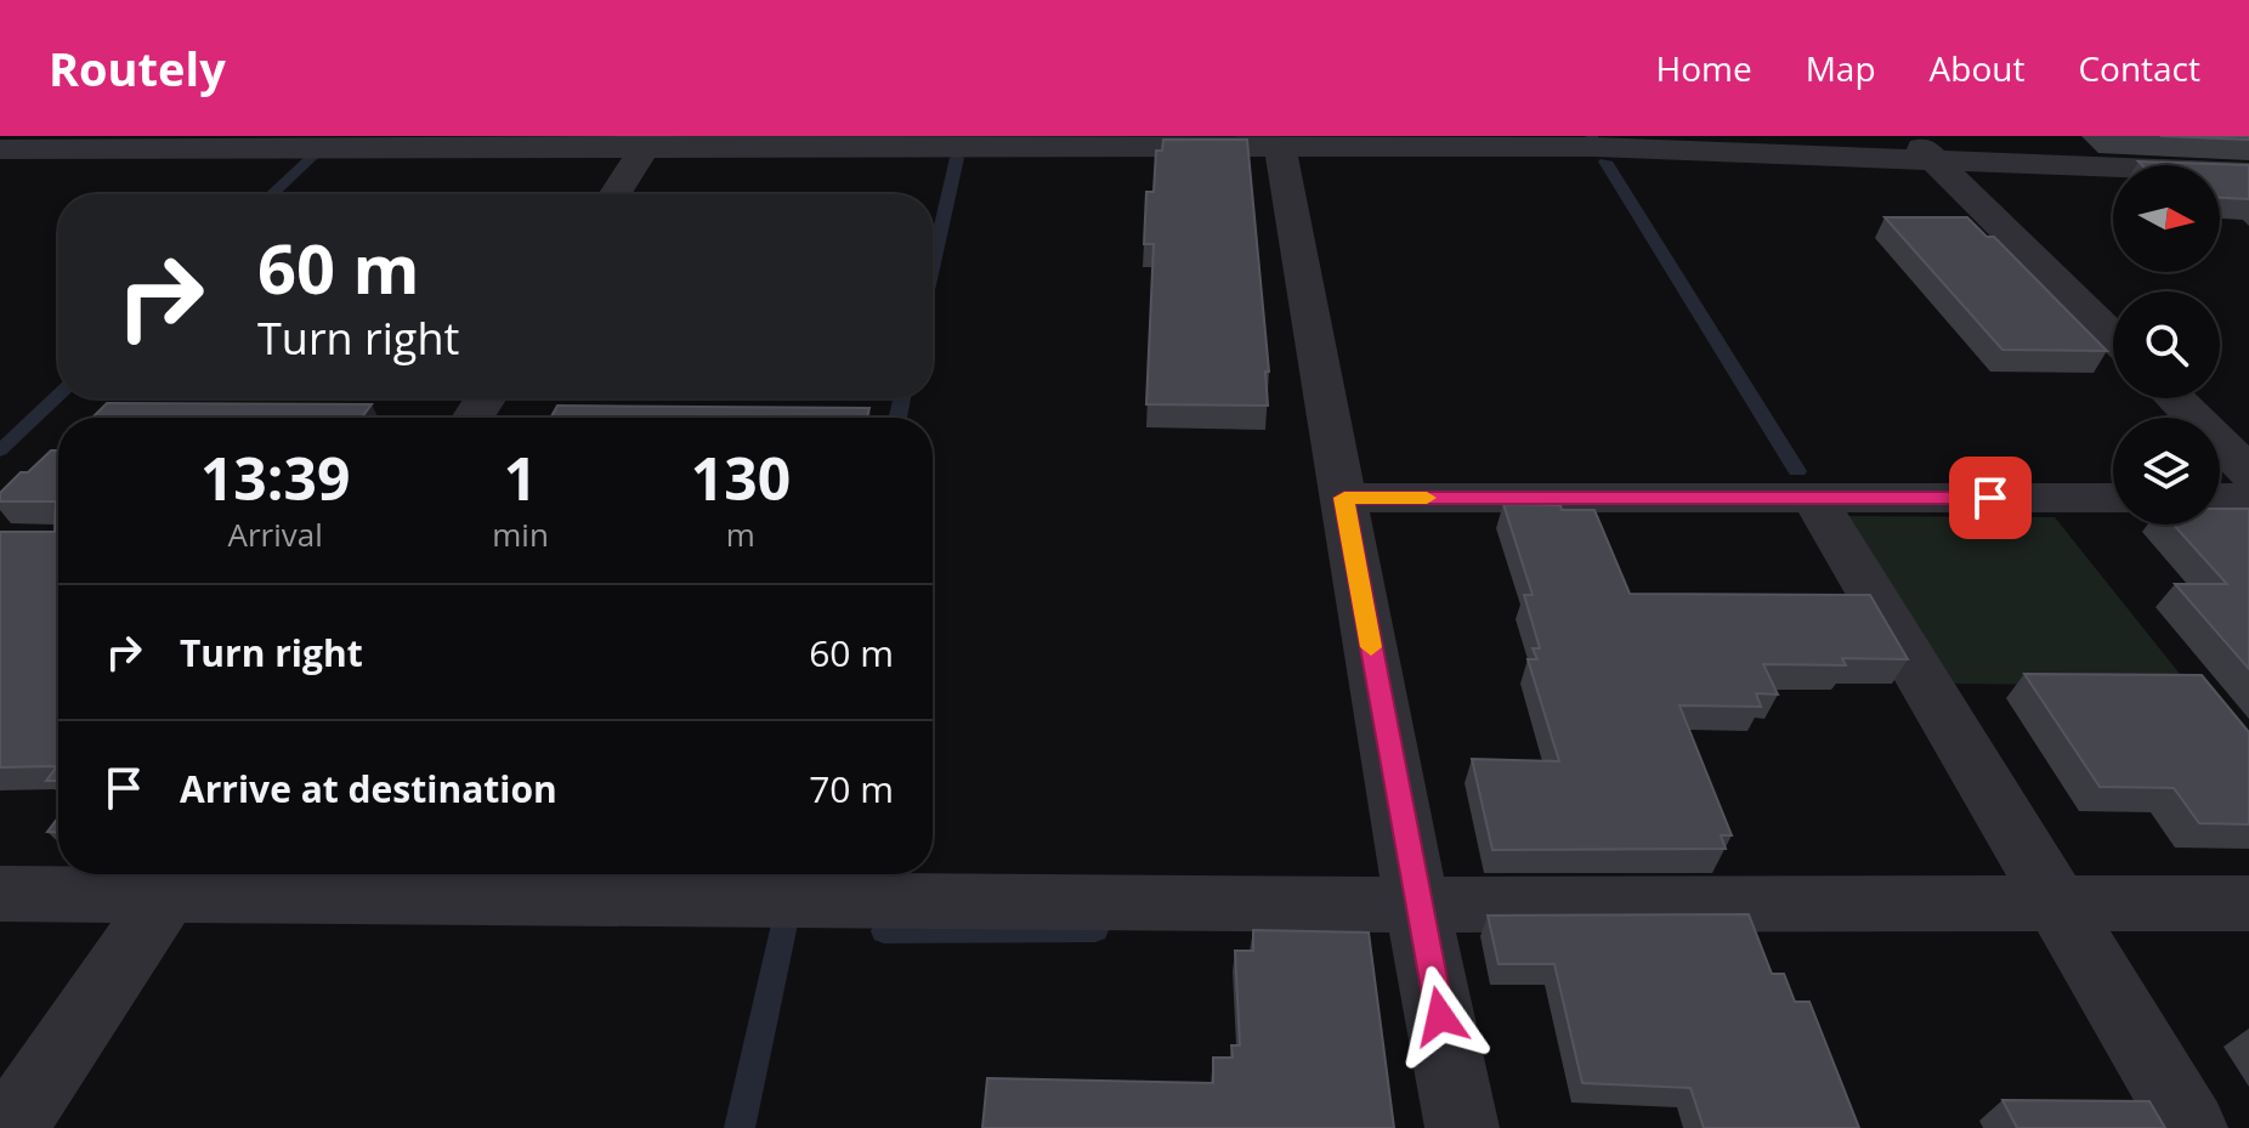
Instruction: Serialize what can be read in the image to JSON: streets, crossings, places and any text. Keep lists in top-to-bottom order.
{
  "north": "right",
  "page": {
    "header": "Routely",
    "nav": [
      "Home",
      "Map",
      "About",
      "Contact"
    ],
    "turn": ["60 m", "Turn right"],
    "eta": [
      "13:39",
      "Arrival",
      "1",
      "min",
      "130",
      "m"
    ],
    "list": [
      {
        "name": "Turn right",
        "value": "60 m"
      },
      {
        "name": "Arrive at destination",
        "value": "70 m"
      }
    ]
  }
}
